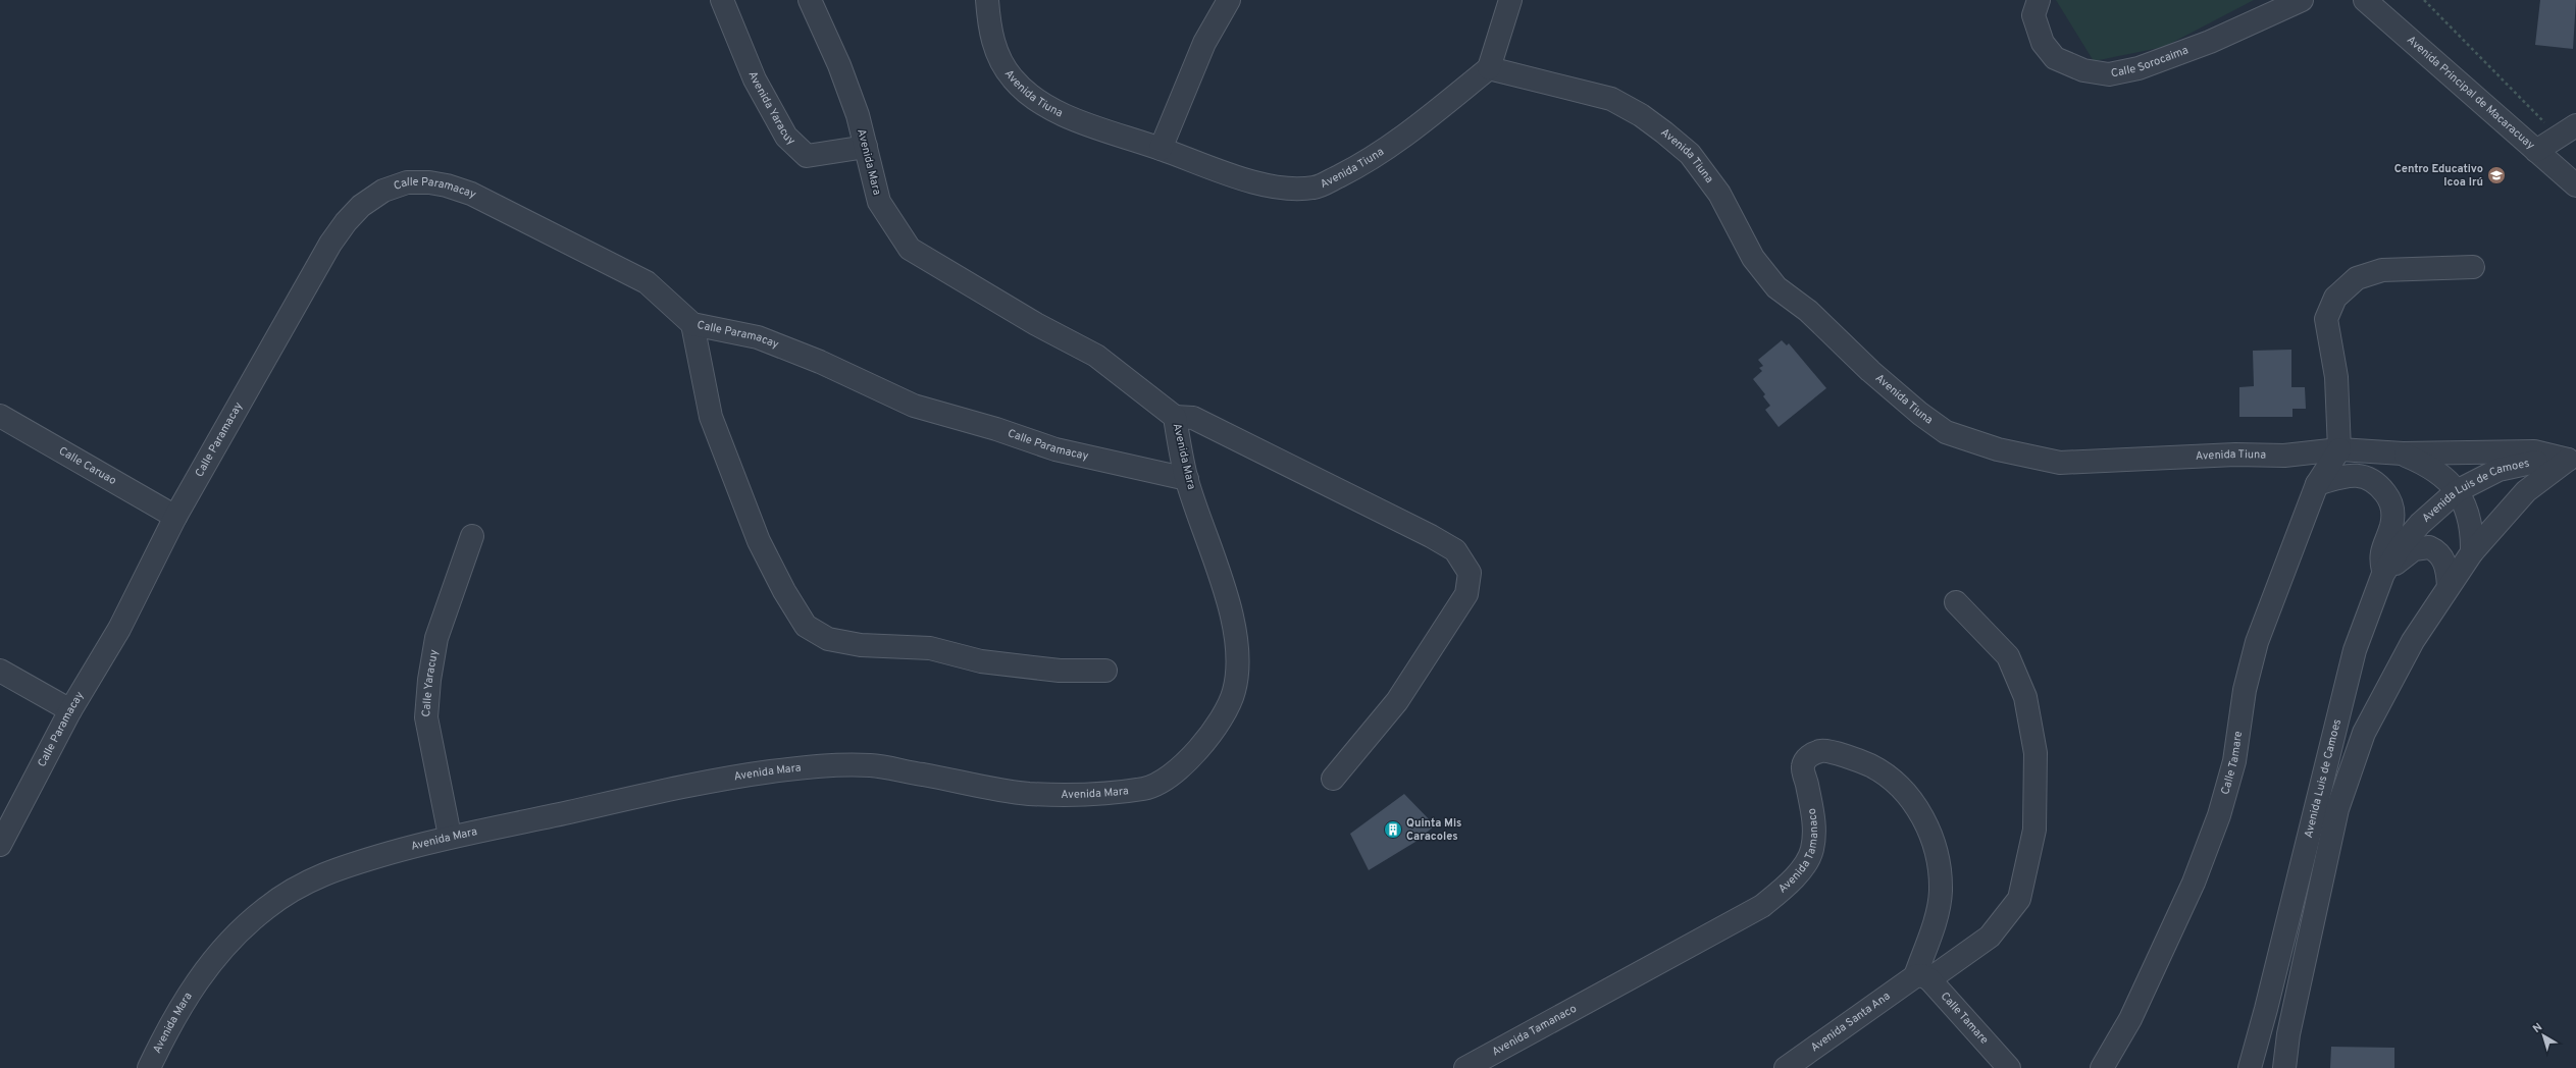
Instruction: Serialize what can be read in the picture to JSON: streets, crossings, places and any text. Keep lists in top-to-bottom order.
{
  "streets": {
    "street": [
      "Calle Sorocaima",
      "Avenida Tiuna",
      "Avenida Principal de Macaracuay",
      "Avenida Yaracuy",
      "Avenida Mara",
      "Calle Paramacay",
      "Calle Caruao",
      "Avenida Luis de Camoes",
      "Calle Yaracuy",
      "Calle Tamare",
      "Avenida Tamanaco",
      "Avenida Santa Ana"
    ]
  },
  "crossings": [
    ["Avenida Tiuna", "Avenida Luis de Camoes"],
    ["Avenida Tiuna", "Calle Tamare"],
    ["Avenida Yaracuy", "Avenida Mara"],
    ["Avenida Mara", "Calle Paramacay"],
    ["Avenida Mara", "Calle Yaracuy"],
    ["Calle Paramacay", "Calle Caruao"],
    ["Calle Tamare", "Avenida Tamanaco"],
    ["Calle Tamare", "Avenida Santa Ana"],
    ["Avenida Tamanaco", "Avenida Santa Ana"]
  ],
  "places": {
    "school or university": ["Centro Educativo Icoa Irú"],
    "building": ["Quinta Mis Caracoles"]
  },
  "north": "top left"
}
